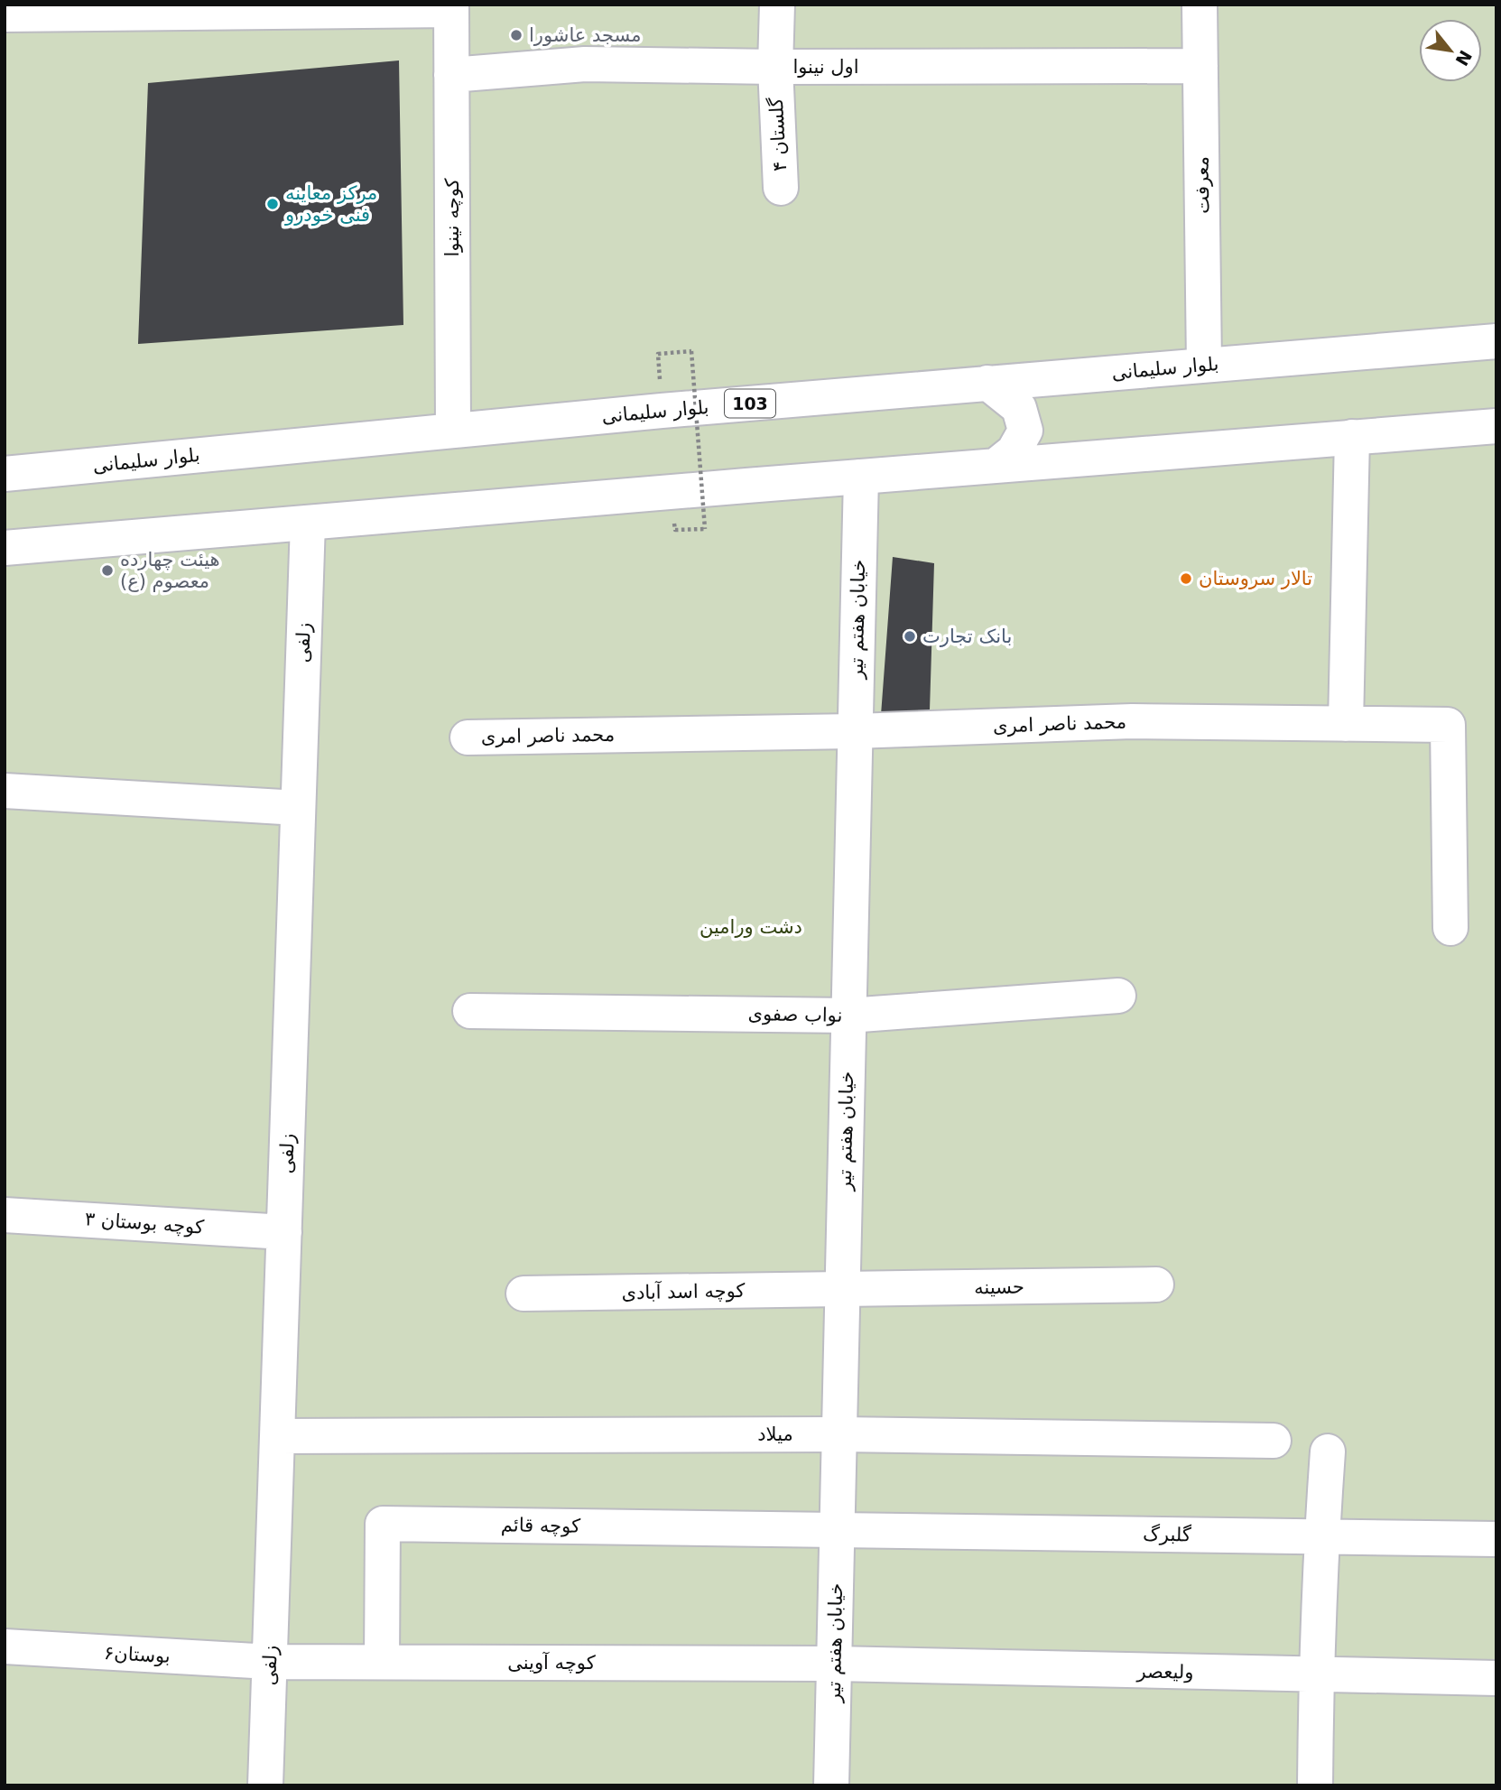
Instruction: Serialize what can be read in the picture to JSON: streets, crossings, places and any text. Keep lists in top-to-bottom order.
{
  "streets": {
    "main road": [
      "اول نینوا",
      "گلستان ۴",
      "معرفت",
      "کوچه نینوا",
      "بلوار سلیمانی",
      "103",
      "خیابان هفتم تیر",
      "زلفی",
      "محمد ناصر امری",
      "نواب صفوی",
      "کوچه بوستان ۳",
      "حسینه",
      "کوچه اسد آبادی",
      "میلاد",
      "کوچه قائم",
      "گلبرگ",
      "بوستان۶",
      "کوچه آوینی",
      "ولیعصر"
    ]
  },
  "crossings": [
    ["اول نینوا", "گلستان ۴"],
    ["اول نینوا", "معرفت"],
    ["اول نینوا", "کوچه نینوا"],
    ["معرفت", "بلوار سلیمانی"],
    ["کوچه نینوا", "بلوار سلیمانی"],
    ["خیابان هفتم تیر", "محمد ناصر امری"],
    ["خیابان هفتم تیر", "نواب صفوی"],
    ["خیابان هفتم تیر", "حسینه"],
    ["خیابان هفتم تیر", "کوچه اسد آبادی"],
    ["خیابان هفتم تیر", "میلاد"],
    ["خیابان هفتم تیر", "کوچه قائم"],
    ["خیابان هفتم تیر", "گلبرگ"],
    ["خیابان هفتم تیر", "کوچه آوینی"],
    ["خیابان هفتم تیر", "ولیعصر"],
    ["زلفی", "کوچه بوستان ۳"],
    ["زلفی", "میلاد"],
    ["زلفی", "بوستان۶"],
    ["زلفی", "کوچه آوینی"],
    ["حسینه", "کوچه اسد آبادی"],
    ["کوچه قائم", "گلبرگ"],
    ["کوچه قائم", "کوچه آوینی"],
    ["بوستان۶", "کوچه آوینی"],
    ["کوچه آوینی", "ولیعصر"]
  ],
  "parks": ["دشت ورامین"],
  "places": [
    "مسجد عاشورا",
    "مرکز معاینه فنی خودرو",
    "هیئت چهارده معصوم (ع)",
    "تالار سروستان",
    "بانک تجارت"
  ],
  "north": "bottom right"
}
